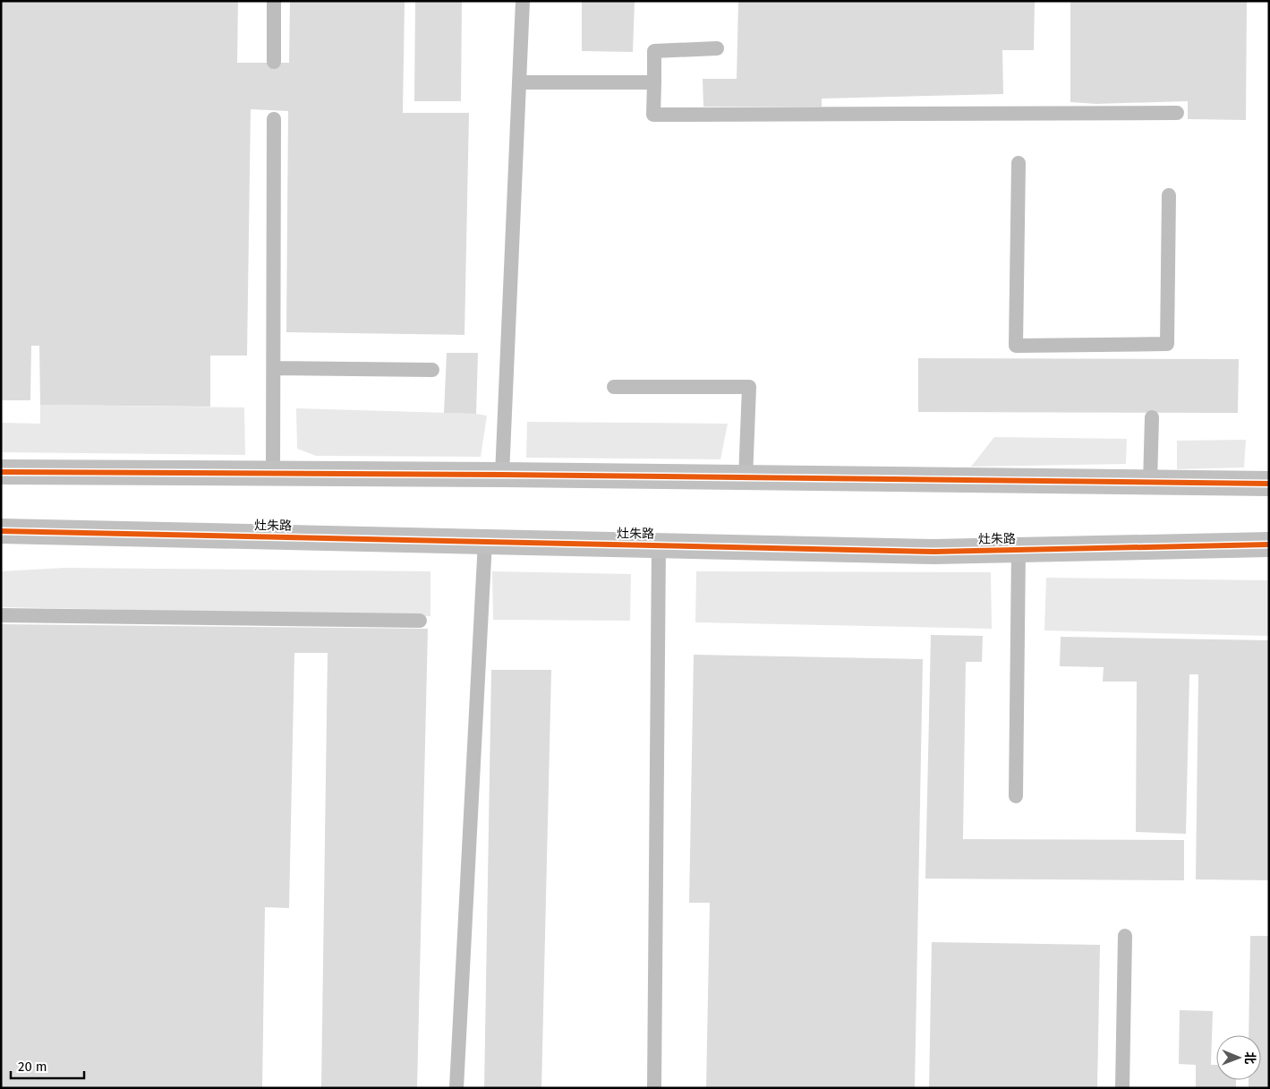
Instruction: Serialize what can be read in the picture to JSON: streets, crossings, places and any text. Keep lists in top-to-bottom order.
{
  "streets": {
    "main road": ["灶朱路"]
  },
  "scale_bar": "20 m",
  "north": "right"
}
